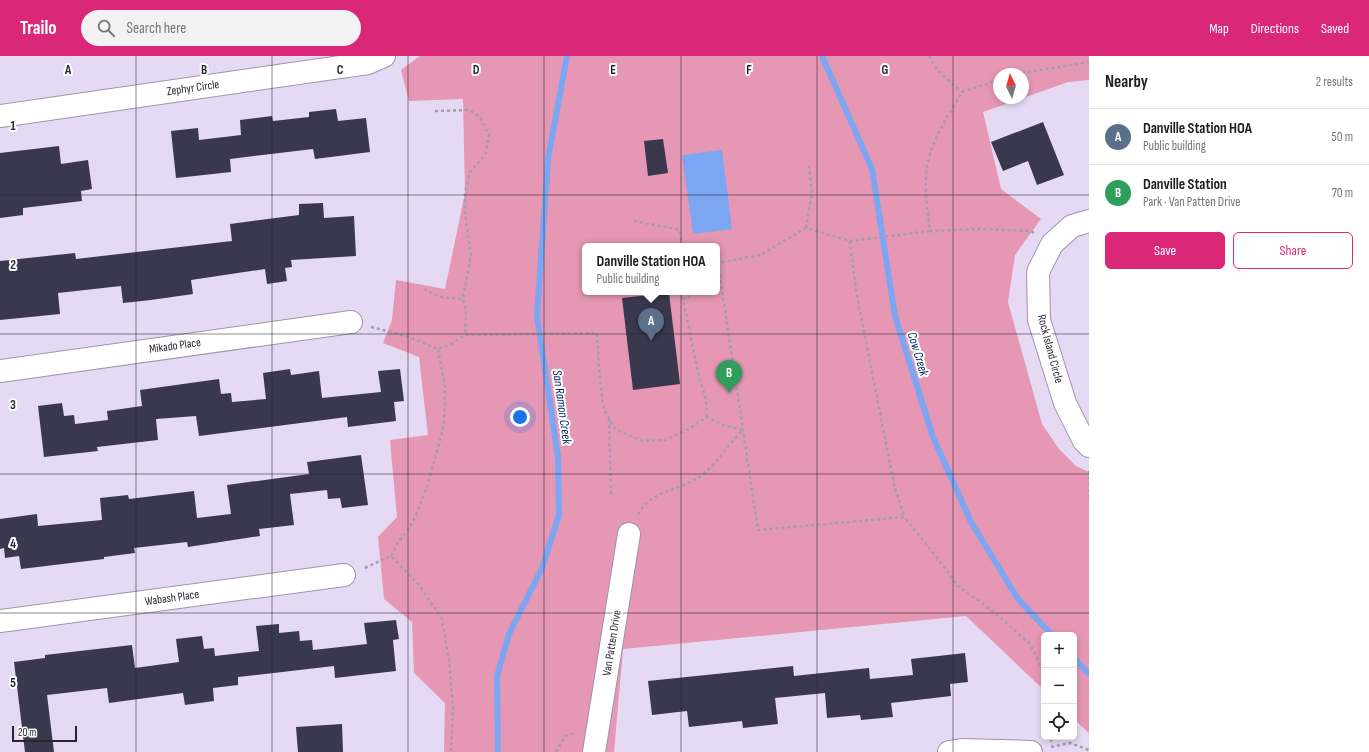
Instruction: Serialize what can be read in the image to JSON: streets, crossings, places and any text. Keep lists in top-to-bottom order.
{
  "streets": {
    "street": [
      "Zephyr Circle",
      "Mikado Place",
      "Rock Island Circle",
      "Wabash Place",
      "Van Patten Drive"
    ]
  },
  "water": ["Cow Creek", "San Ramon Creek"],
  "scale_bar": "20 m",
  "north": "top",
  "page": {
    "header": "Trailo",
    "search": "Search here",
    "nav": ["Map", "Directions", "Saved"],
    "heading": ["Nearby", "2 results"],
    "list": [
      {
        "mark": "A",
        "name": "Danville Station HOA",
        "note": "Public building",
        "value": "50 m"
      },
      {
        "mark": "B",
        "name": "Danville Station",
        "note": "Park · Van Patten Drive",
        "value": "70 m"
      }
    ],
    "buttons": ["Save", "Share"],
    "popup": ["Danville Station HOA", "Public building"],
    "pins": ["A", "B"],
    "map_buttons": ["+", "−"],
    "scale": "20 m"
  },
  "grid": {
    "columns": [
      "A",
      "B",
      "C",
      "D",
      "E",
      "F",
      "G"
    ],
    "rows": [
      "1",
      "2",
      "3",
      "4",
      "5"
    ]
  }
}
